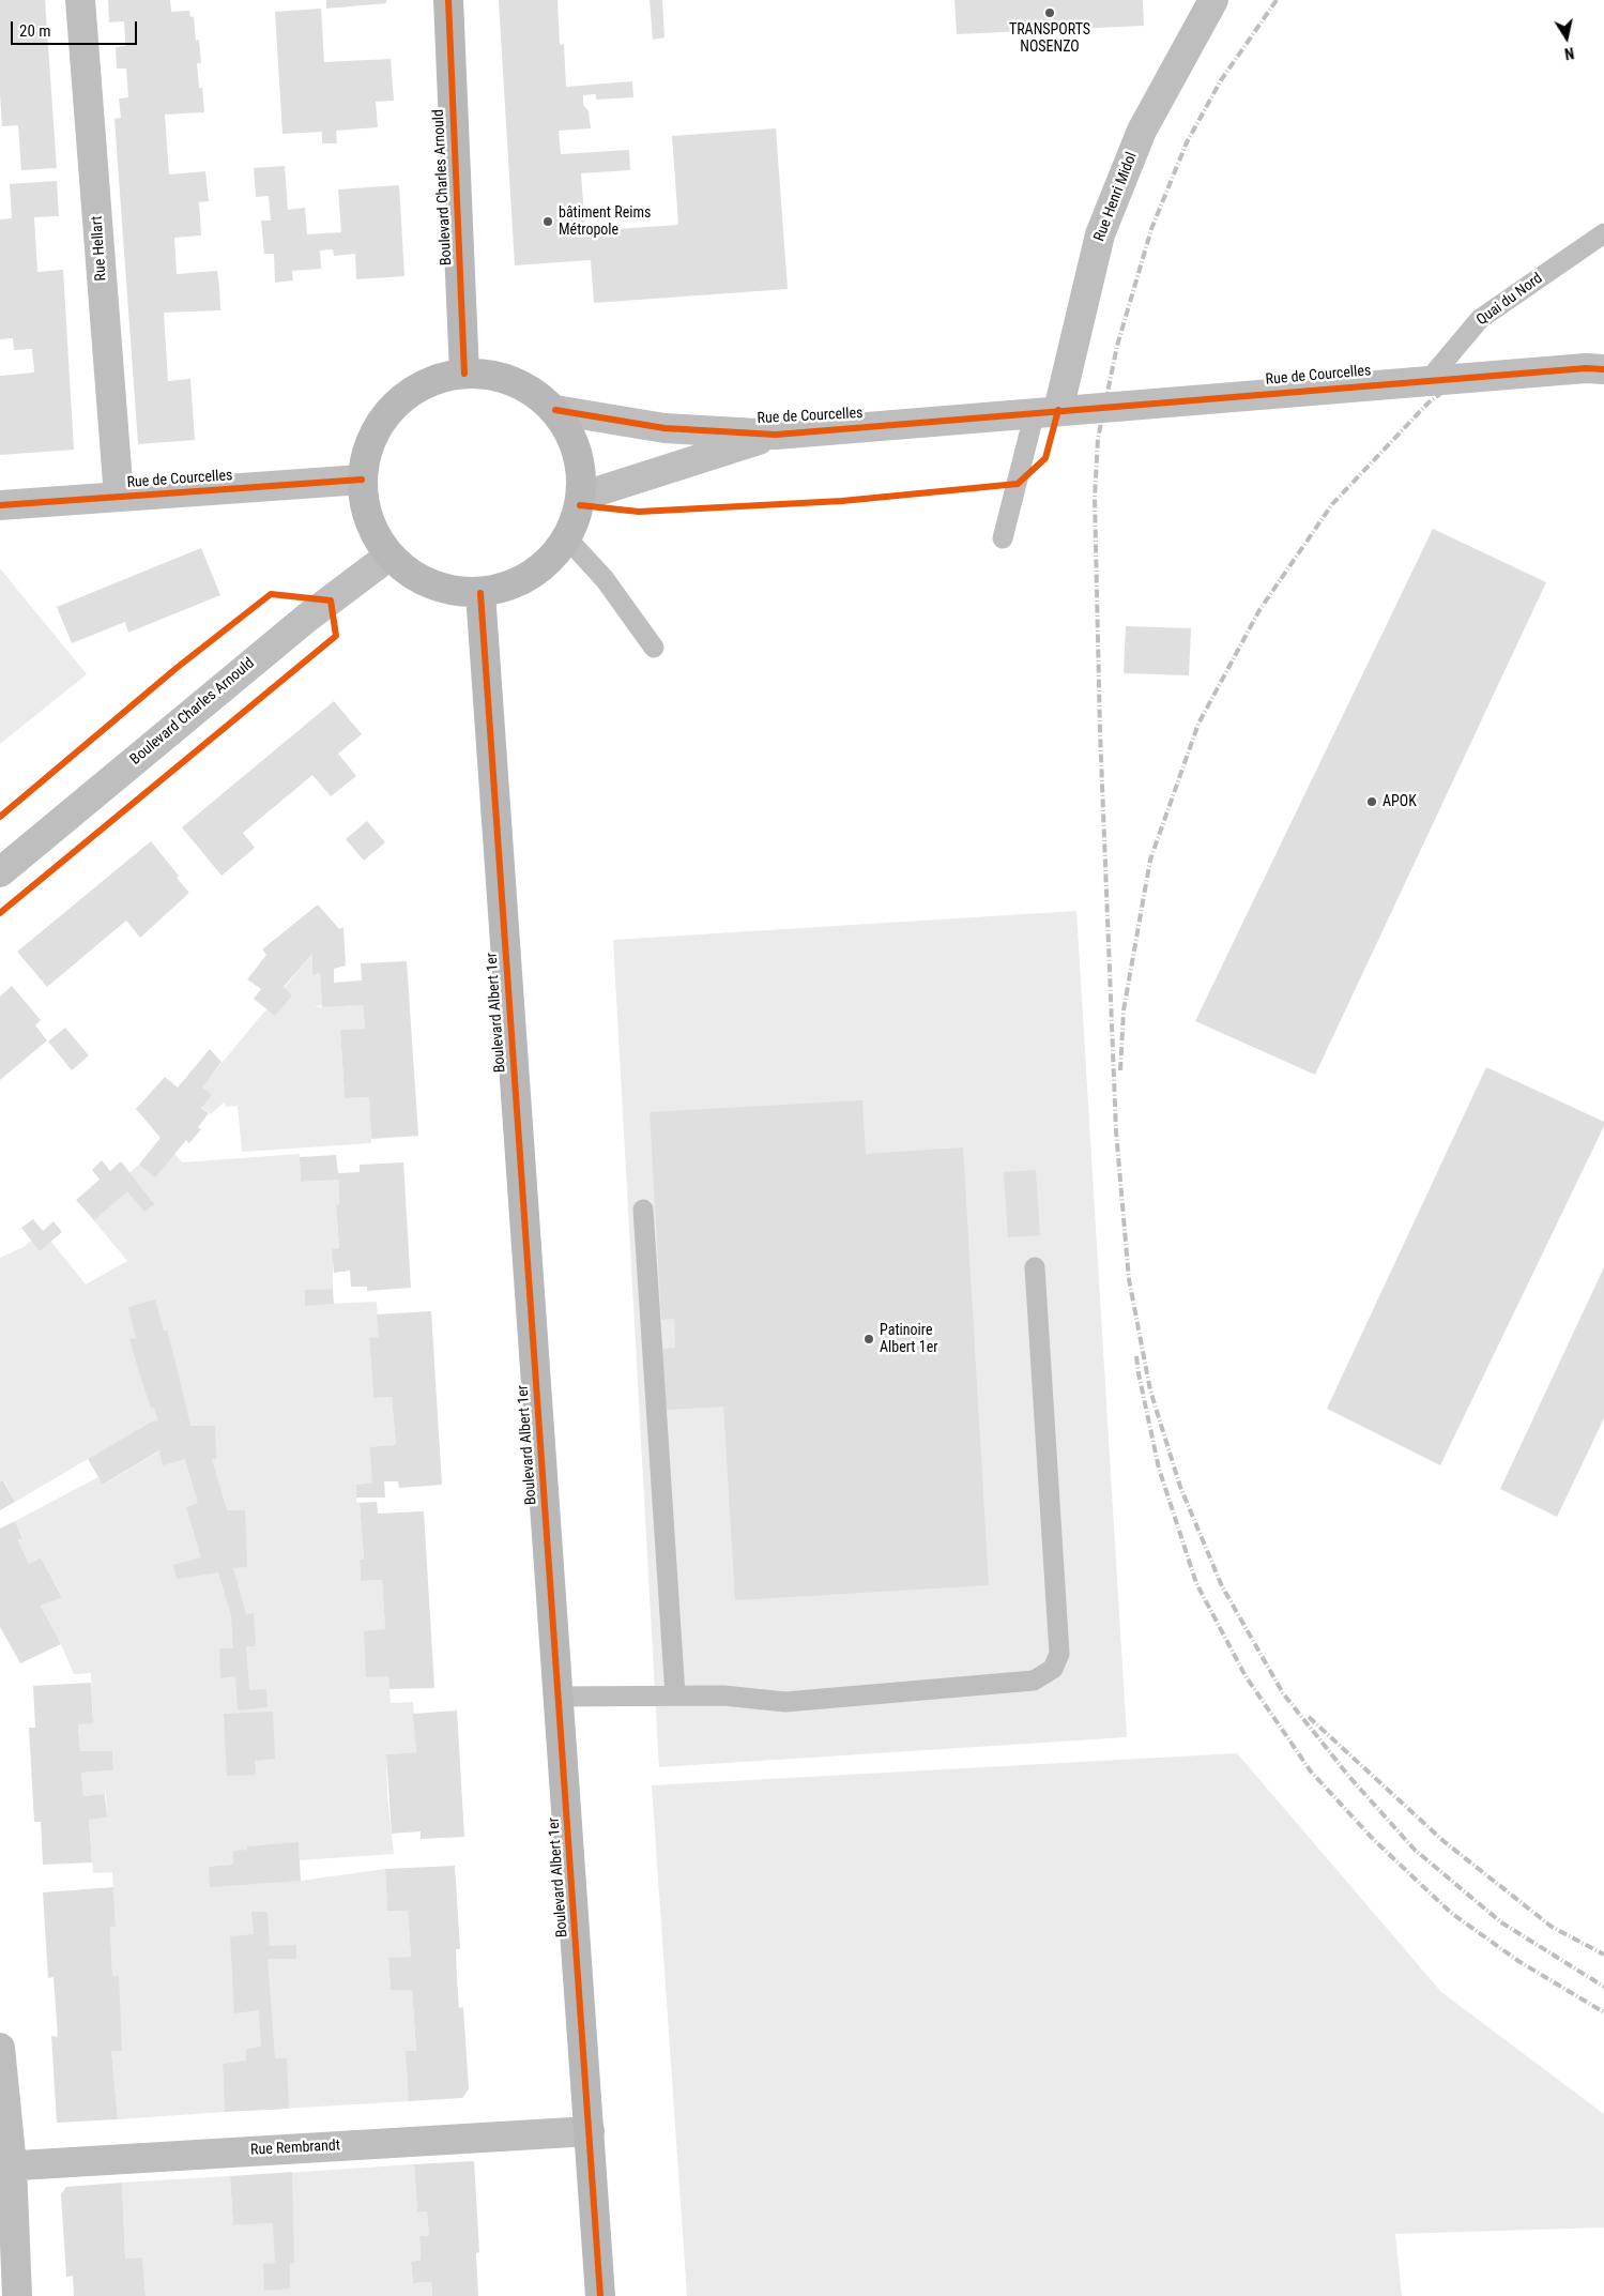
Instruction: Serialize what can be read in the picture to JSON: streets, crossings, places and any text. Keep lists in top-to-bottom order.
{
  "streets": {
    "main road": ["Boulevard Charles Arnould", "Boulevard Albert 1er"],
    "street": [
      "Rue Henri Midol",
      "Rue Hellart",
      "Rue de Courcelles",
      "Rue Rembrandt"
    ],
    "lane": ["Quai du Nord"]
  },
  "crossings": [
    ["Rue Henri Midol", "Rue de Courcelles"],
    ["Rue Hellart", "Rue de Courcelles"],
    ["Quai du Nord", "Rue de Courcelles"],
    ["Boulevard Albert 1er", "Rue Rembrandt"]
  ],
  "places": [
    "TRANSPORTS NOSENZO",
    "bâtiment Reims Métropole",
    "APOK",
    "Patinoire Albert 1er"
  ],
  "scale_bar": "20 m",
  "north": "bottom"
}
